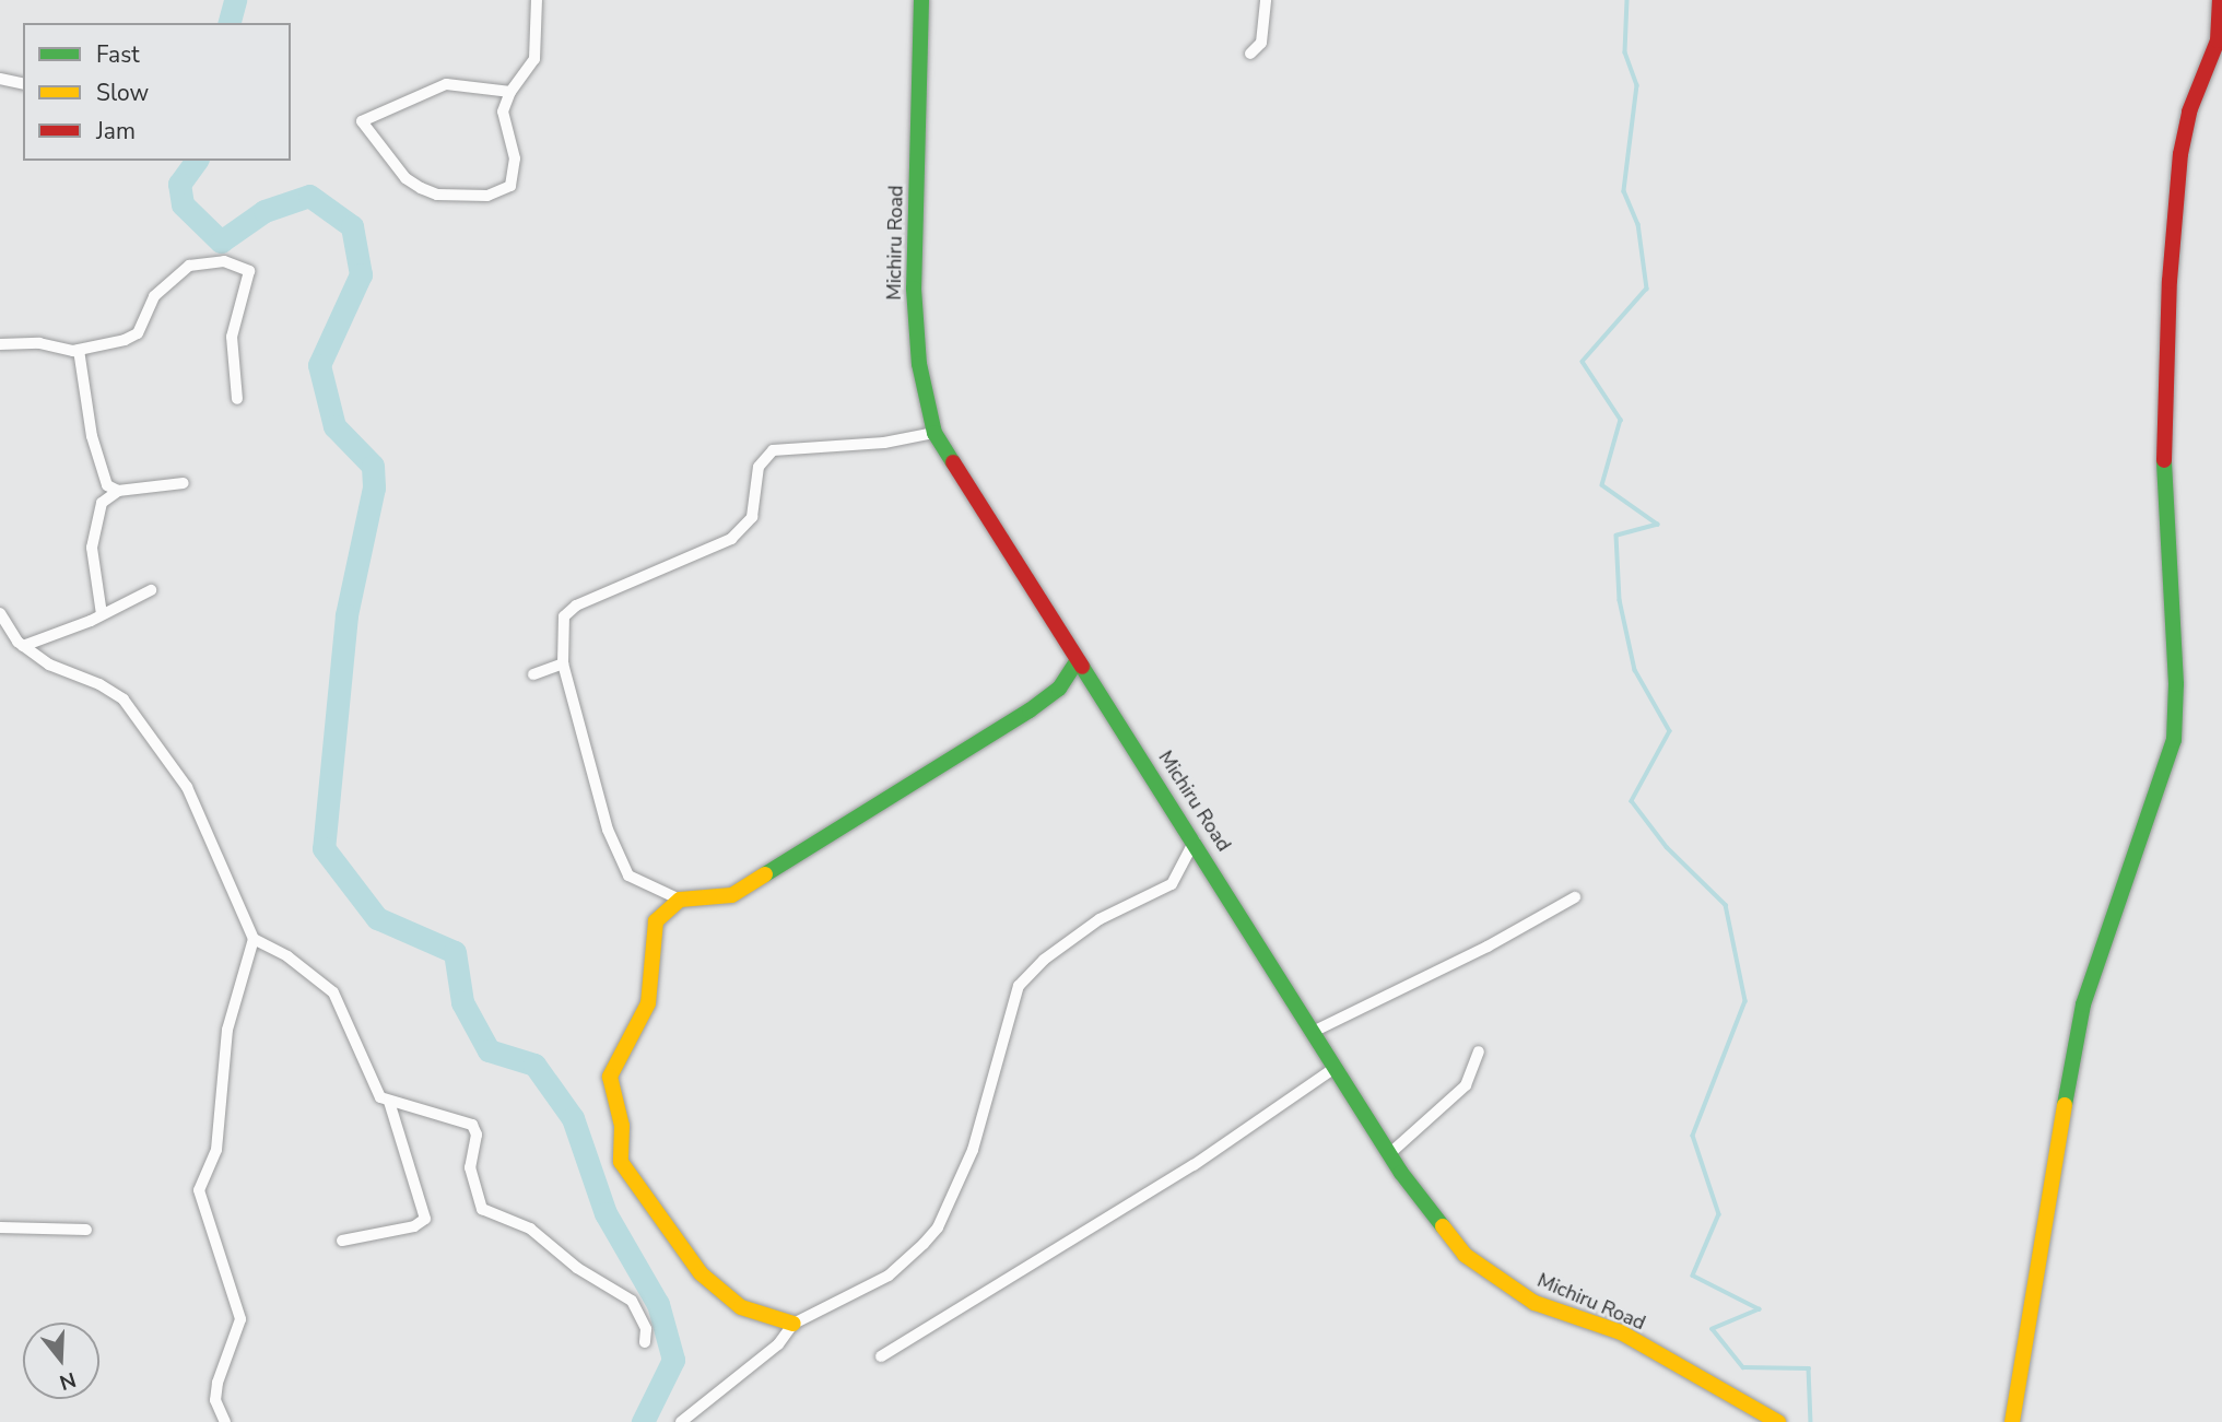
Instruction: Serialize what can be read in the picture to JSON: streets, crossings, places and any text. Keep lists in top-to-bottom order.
{
  "streets": {
    "street": ["Michiru Road"]
  },
  "legend": ["Fast", "Slow", "Jam"],
  "north": "bottom"
}
